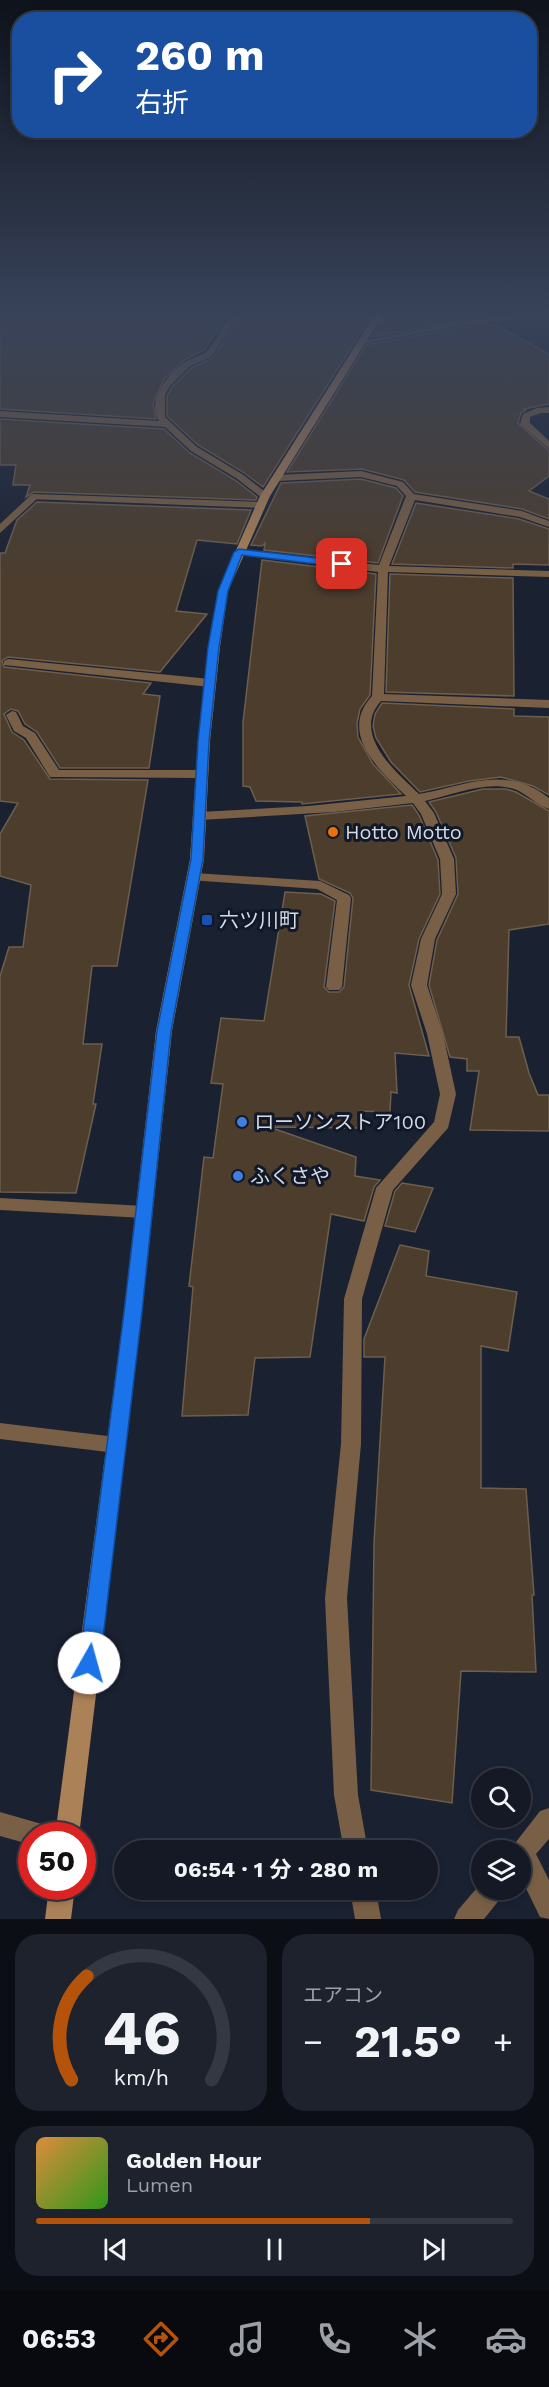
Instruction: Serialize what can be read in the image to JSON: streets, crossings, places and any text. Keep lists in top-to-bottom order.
{
  "places": {
    "other": ["Hotto Motto", "ローソンストア100", "ふくさや"],
    "transit": ["六ツ川町"]
  },
  "page": {
    "turn": ["260 m", "右折"],
    "limit": "50",
    "trip": "06:54 · 1 分 · 280 m",
    "tile": "エアコン",
    "heat": ["−", "21.5°", "+"],
    "song": ["Golden Hour", "Lumen"],
    "tabs": "06:53",
    "gauge": ["46", "km/h"]
  }
}
